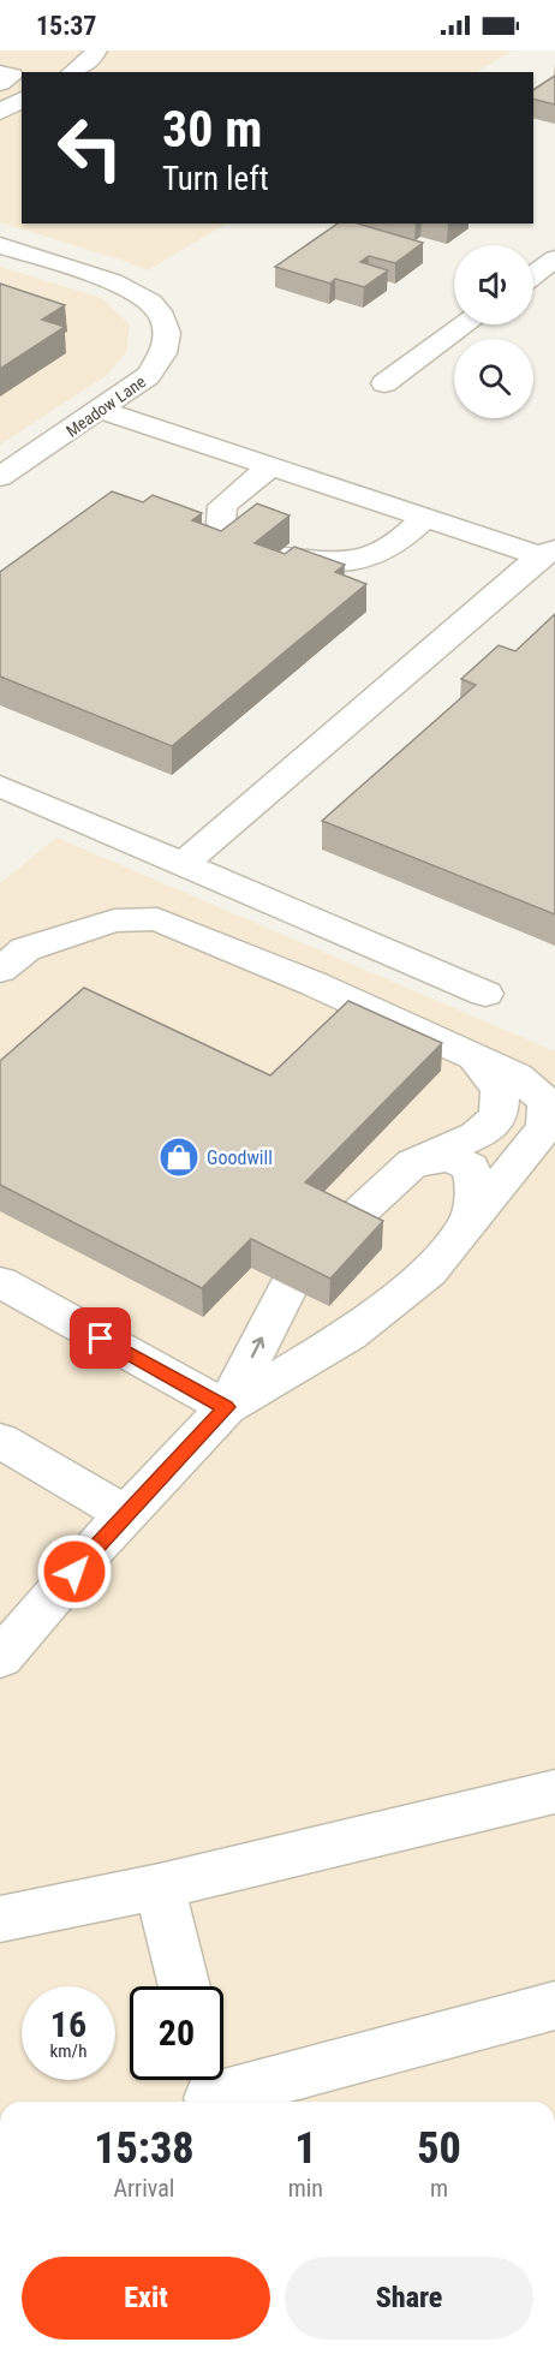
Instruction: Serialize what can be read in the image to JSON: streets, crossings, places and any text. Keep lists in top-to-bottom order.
{
  "streets": {
    "street": ["Meadow Lane"]
  },
  "places": {
    "shop": ["Goodwill"]
  },
  "page": {
    "status": "15:37",
    "turn": ["30 m", "Turn left"],
    "speed": "16 km/h",
    "limit": "20",
    "eta": [
      "15:38",
      "Arrival",
      "1",
      "min",
      "50",
      "m"
    ],
    "buttons": ["Exit", "Share"]
  }
}
